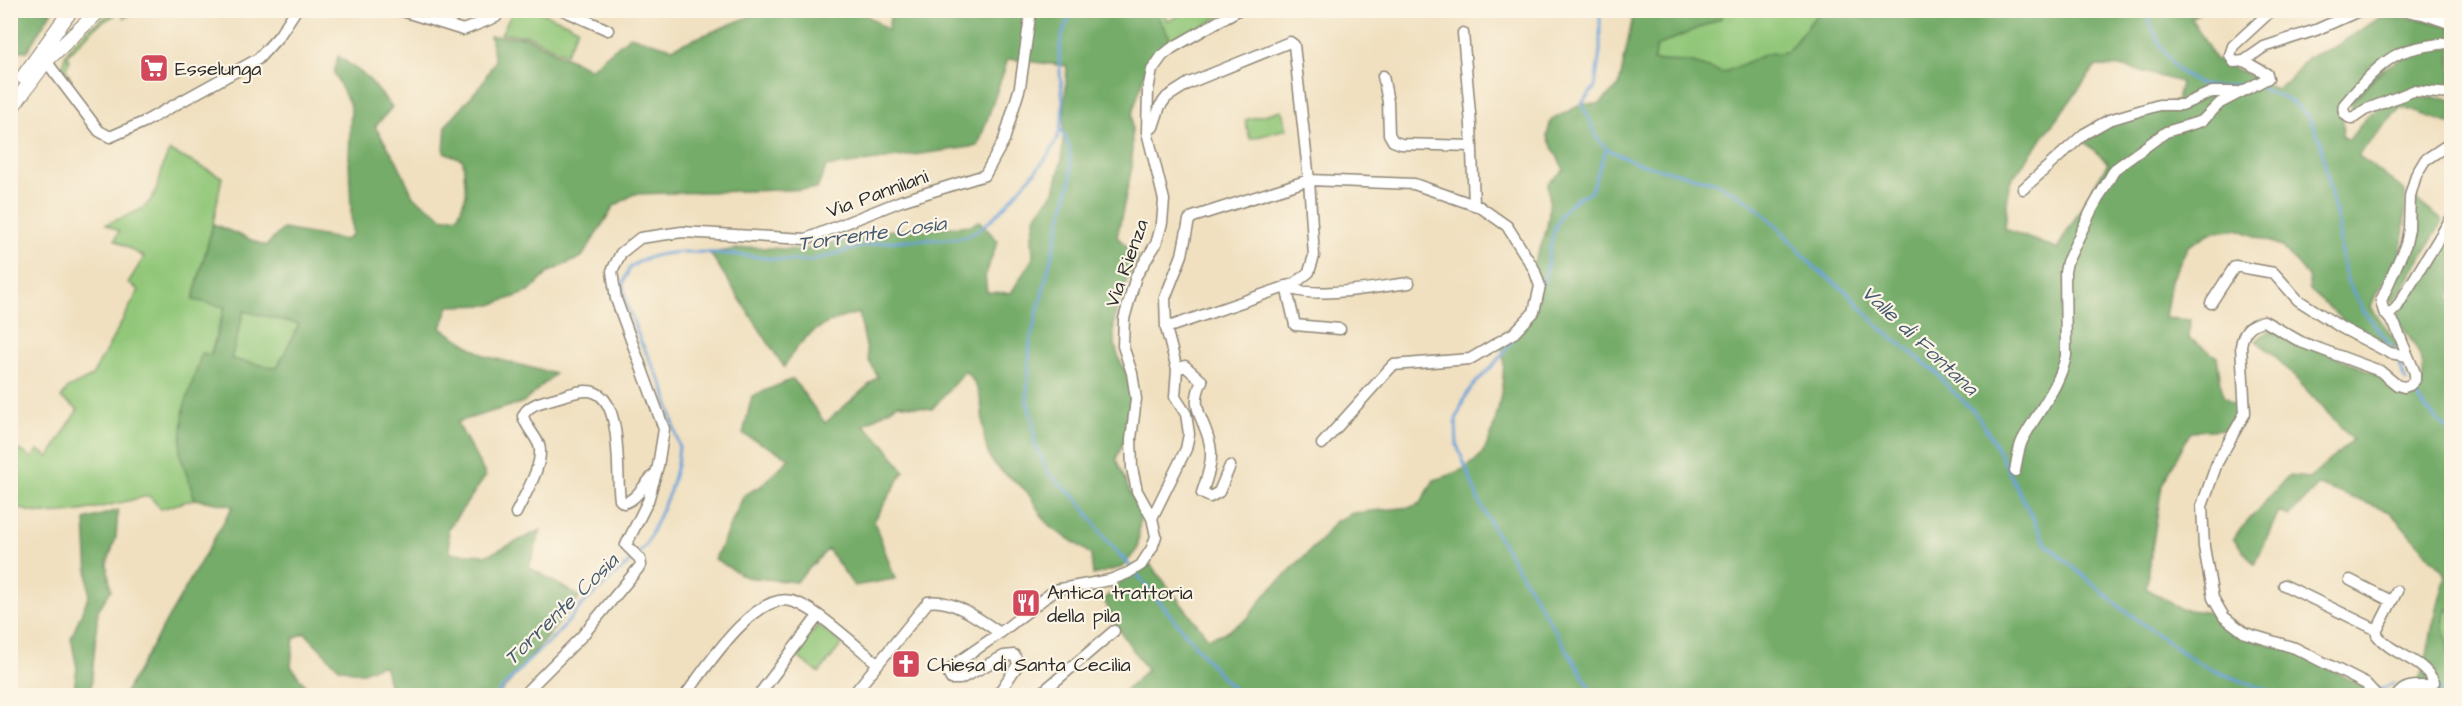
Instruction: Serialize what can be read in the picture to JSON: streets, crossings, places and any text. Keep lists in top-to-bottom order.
{
  "streets": {
    "street": ["Via Pannilani", "Via Rienza"]
  },
  "water": ["Torrente Cosia", "Valle di Fontana"],
  "places": {
    "supermarket": ["Esselunga"],
    "restaurant": ["Antica trattoria della pila"],
    "church": ["Chiesa di Santa Cecilia"]
  }
}
